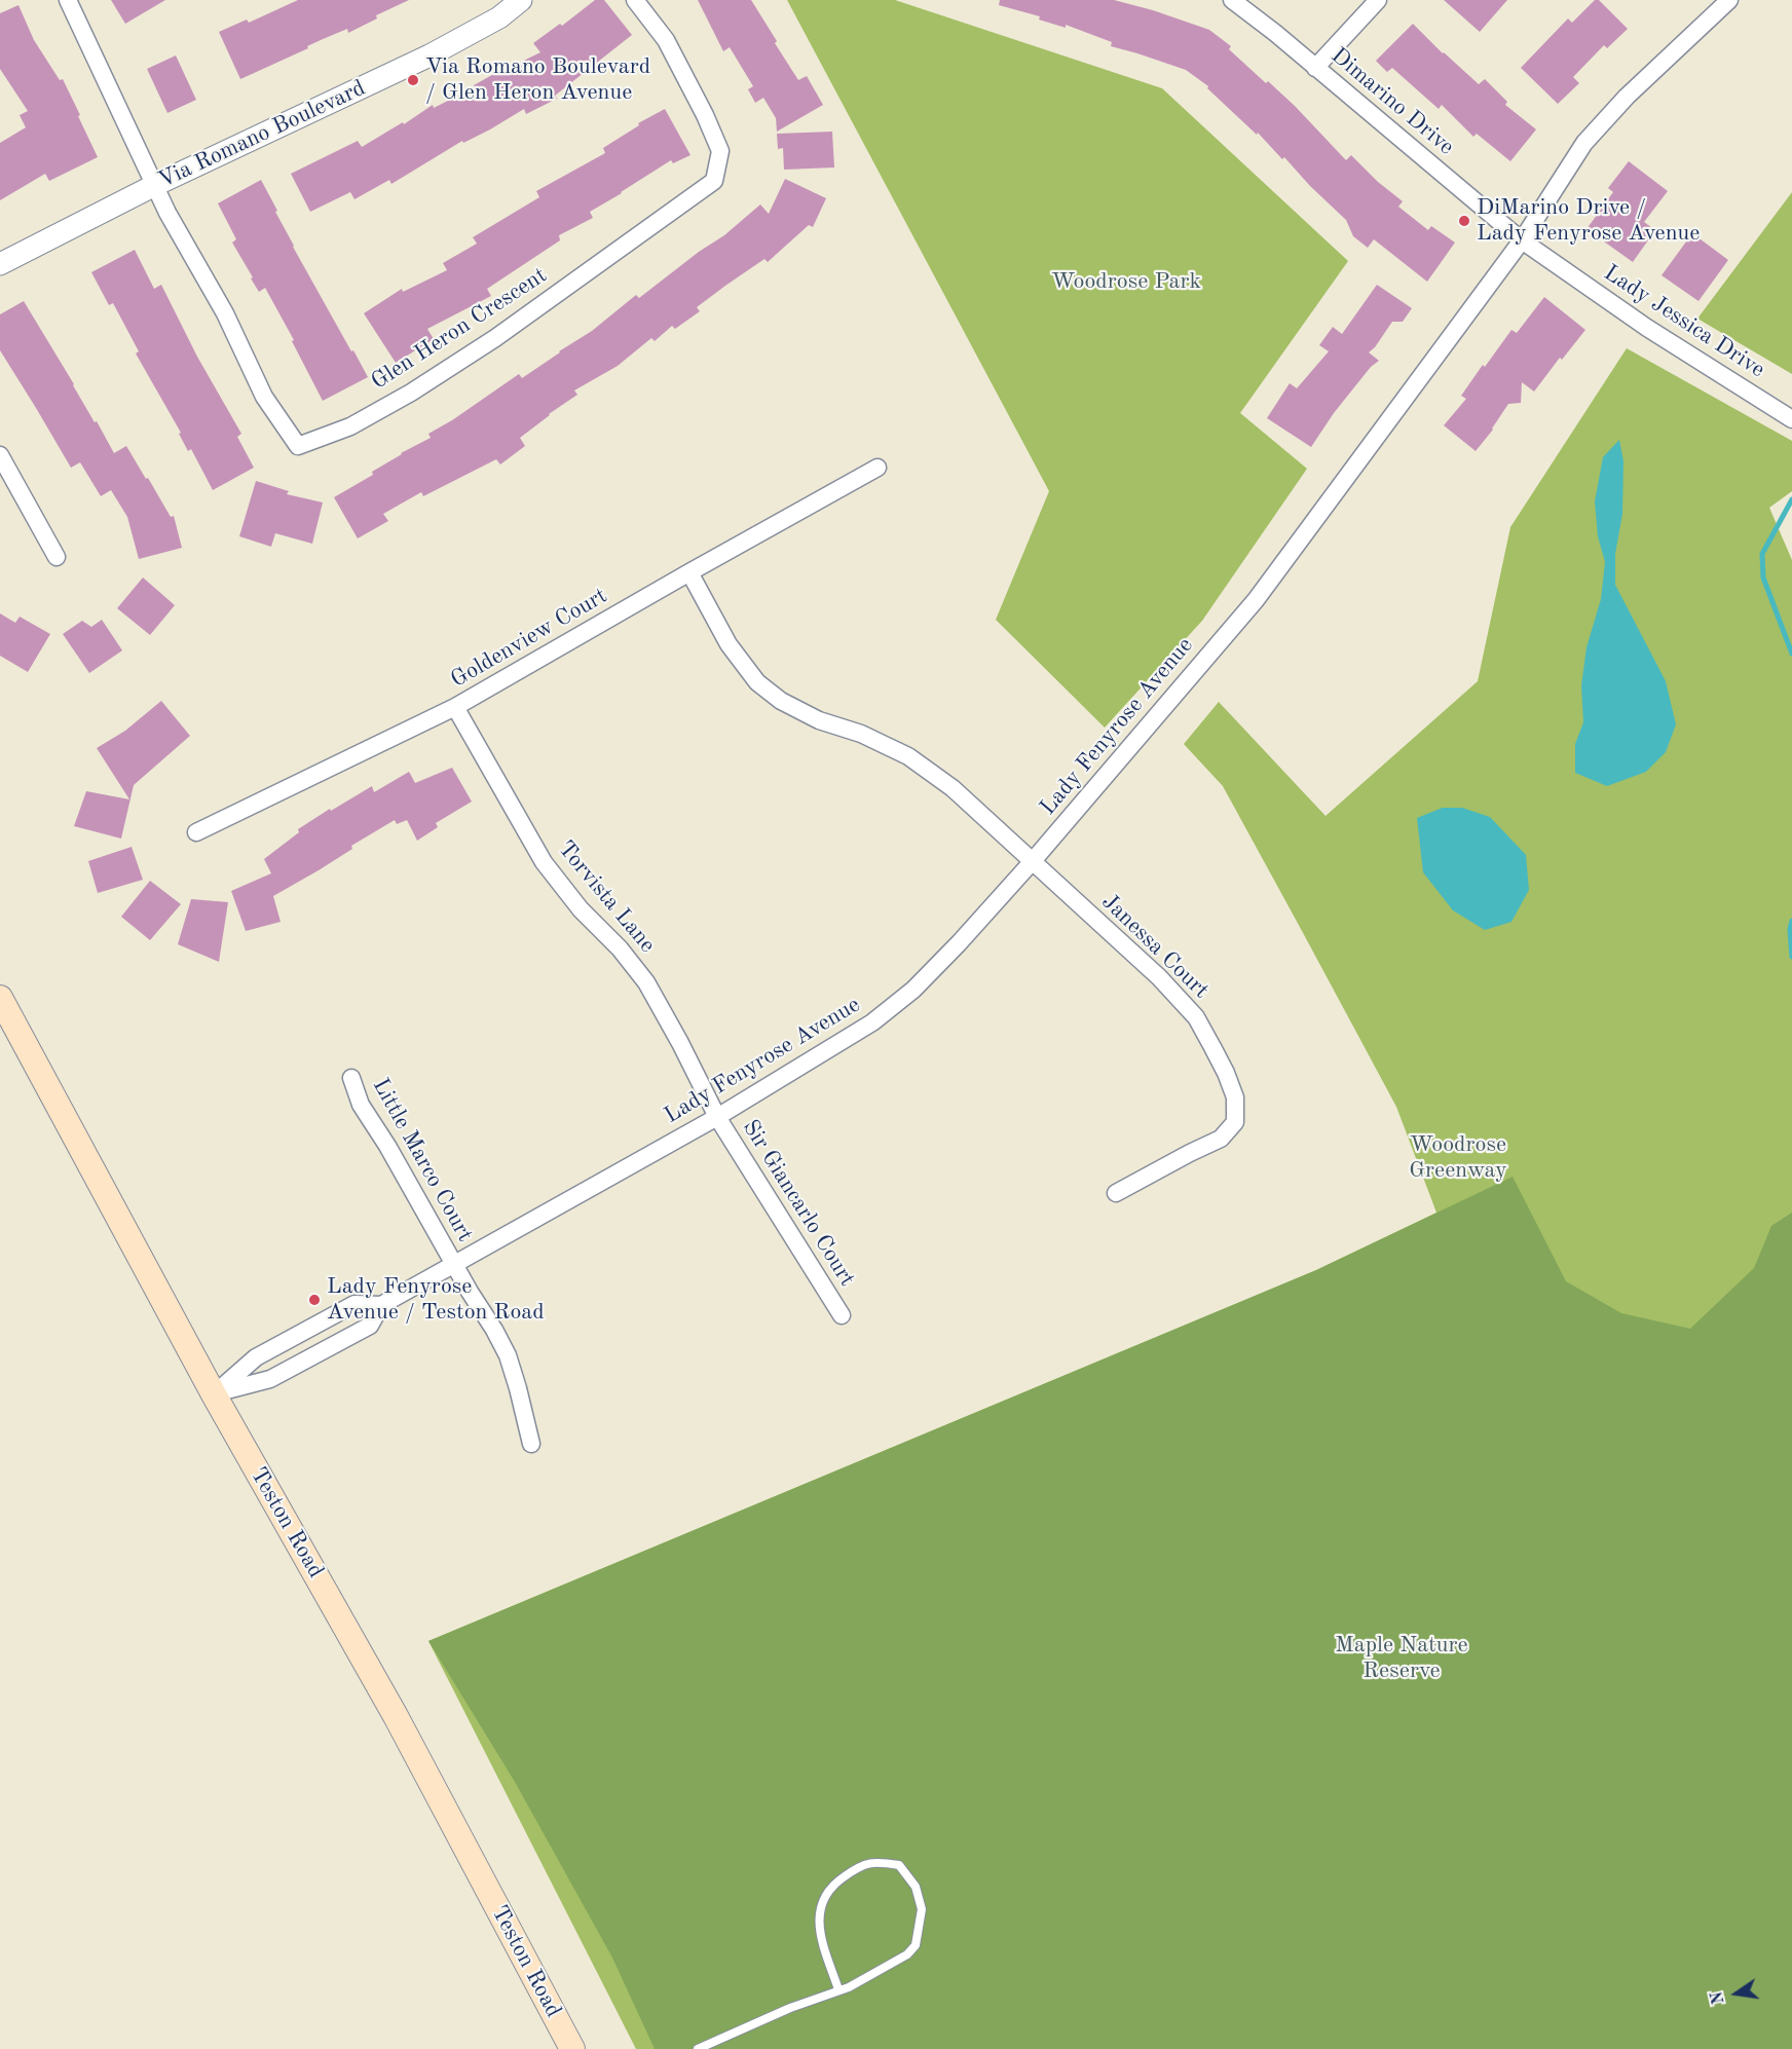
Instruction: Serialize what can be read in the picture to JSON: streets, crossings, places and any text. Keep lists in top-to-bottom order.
{
  "streets": {
    "main road": ["Teston Road"],
    "street": [
      "Dimarino Drive",
      "Via Romano Boulevard",
      "Lady Jessica Drive",
      "Glen Heron Crescent",
      "Goldenview Court",
      "Lady Fenyrose Avenue",
      "Torvista Lane",
      "Janessa Court",
      "Little Marco Court",
      "Sir Giancarlo Court"
    ]
  },
  "crossings": [
    ["Dimarino Drive", "Lady Jessica Drive"],
    ["Dimarino Drive", "Lady Fenyrose Avenue"],
    ["Via Romano Boulevard", "Glen Heron Crescent"],
    ["Lady Jessica Drive", "Lady Fenyrose Avenue"],
    ["Goldenview Court", "Torvista Lane"],
    ["Goldenview Court", "Janessa Court"],
    ["Lady Fenyrose Avenue", "Torvista Lane"],
    ["Lady Fenyrose Avenue", "Janessa Court"],
    ["Lady Fenyrose Avenue", "Little Marco Court"],
    ["Lady Fenyrose Avenue", "Sir Giancarlo Court"],
    ["Lady Fenyrose Avenue", "Teston Road"],
    ["Torvista Lane", "Sir Giancarlo Court"]
  ],
  "parks": ["Woodrose Park", "Woodrose Greenway", "Maple Nature Reserve"],
  "places": ["Via Romano Boulevard / Glen Heron Avenue", "DiMarino Drive / Lady Fenyrose Avenue", "Lady Fenyrose Avenue / Teston Road"],
  "north": "left"
}
